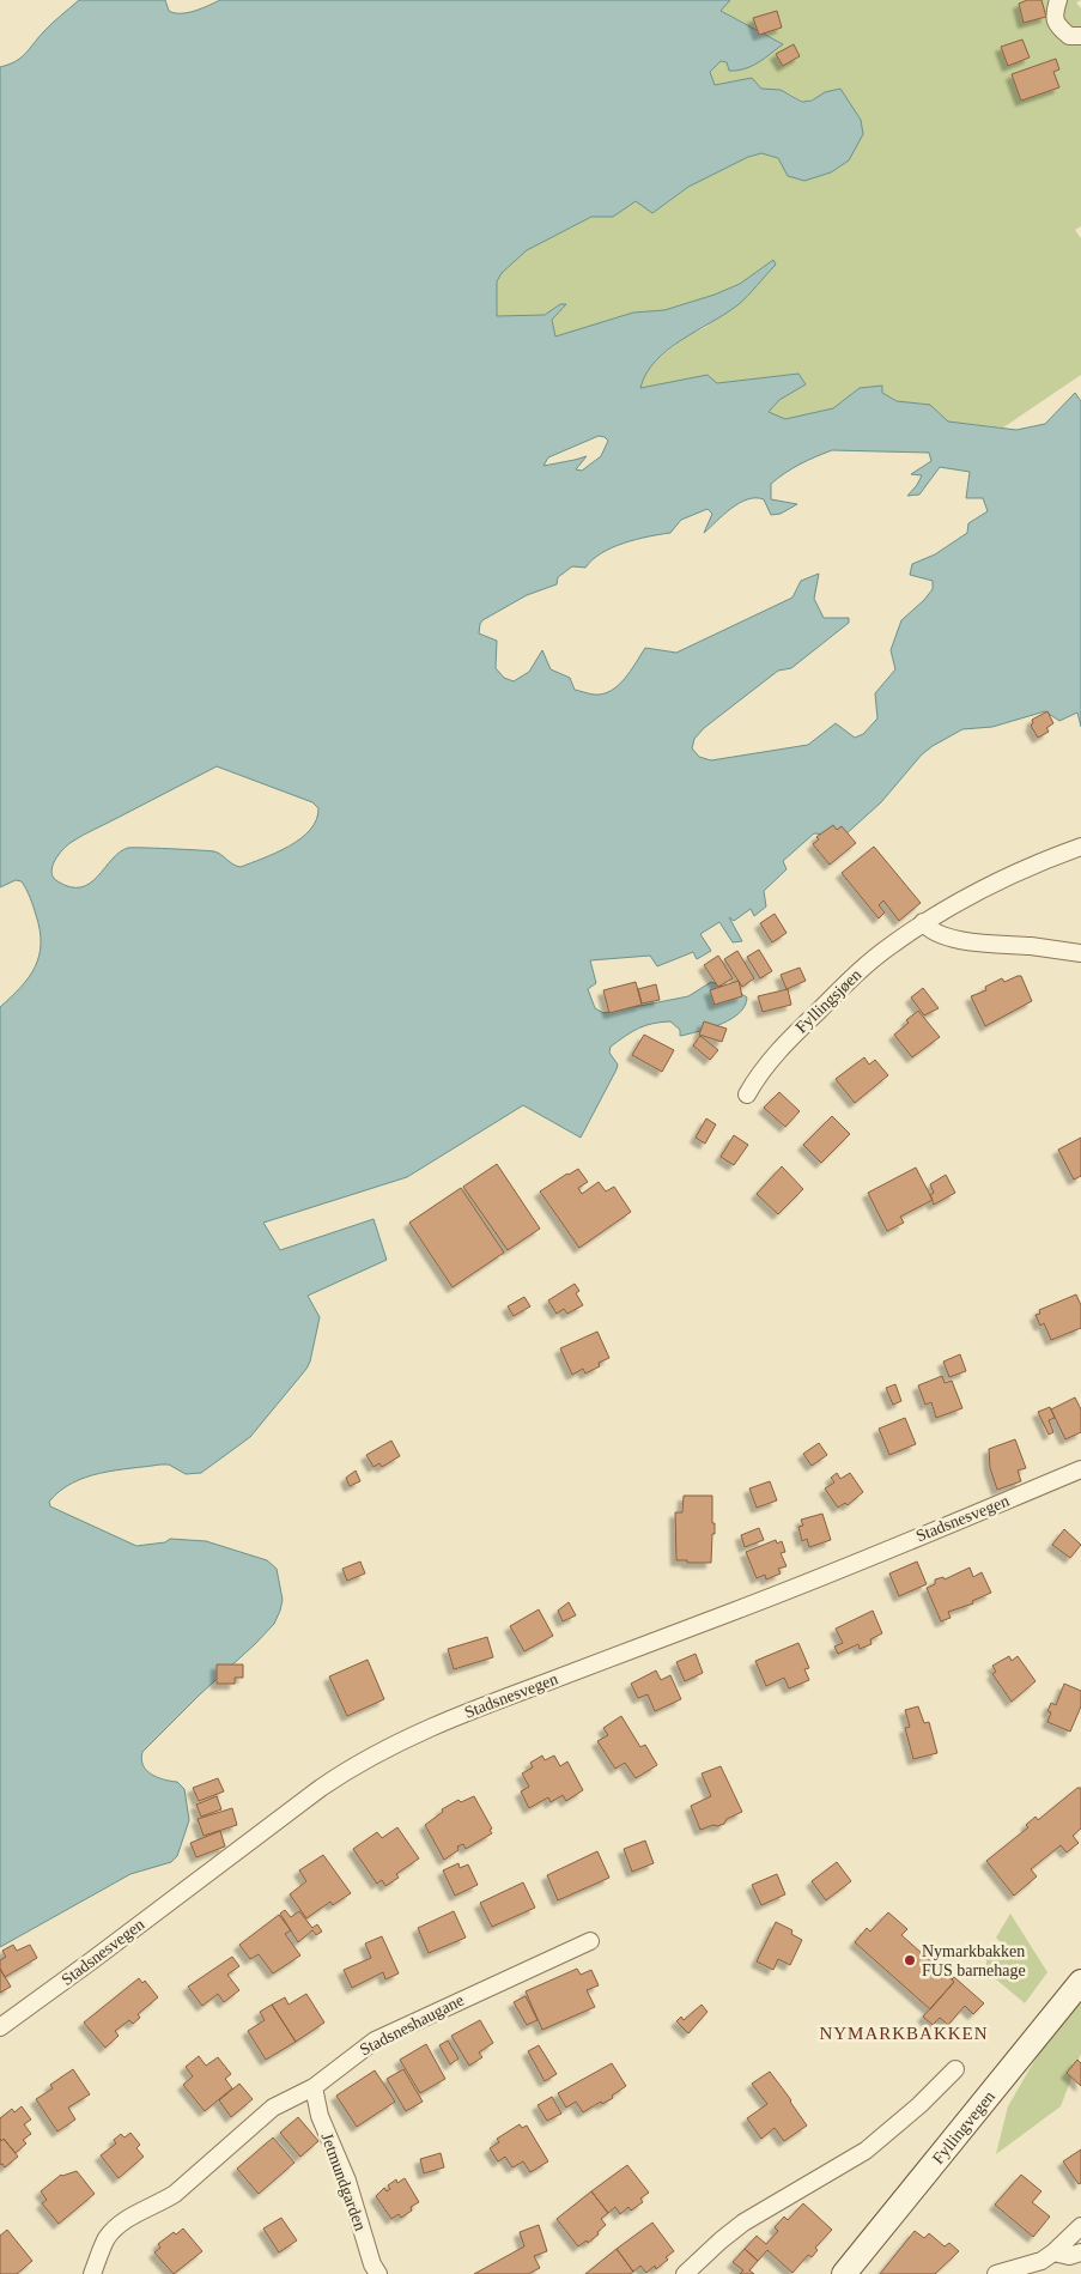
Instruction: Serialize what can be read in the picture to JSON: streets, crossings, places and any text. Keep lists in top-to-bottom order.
{
  "streets": {
    "street": [
      "Fyllingsjøen",
      "Stadsnesvegen",
      "Stadsneshaugane",
      "Fyllingvegen",
      "Jetmundgarden"
    ]
  },
  "crossings": [
    ["Stadsneshaugane", "Jetmundgarden"]
  ],
  "districts": ["NYMARKBAKKEN"],
  "places": ["Nymarkbakken FUS barnehage"]
}
